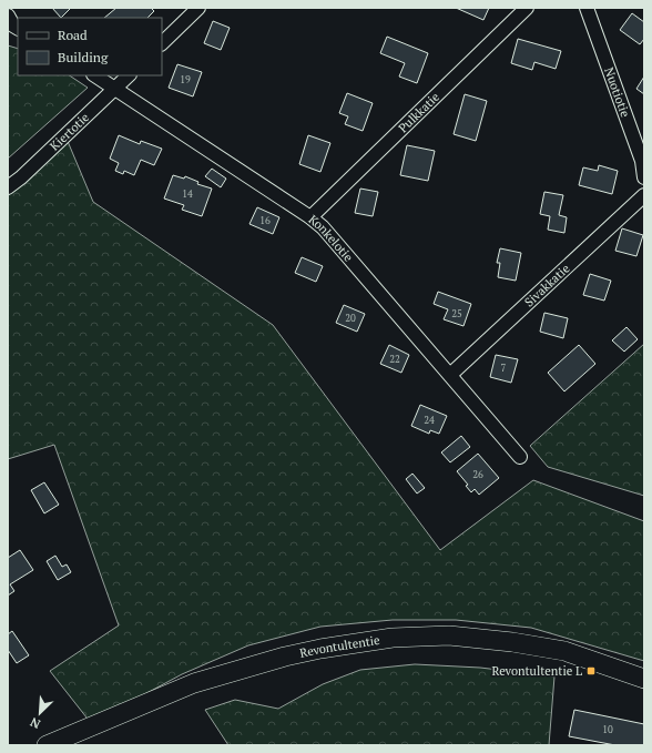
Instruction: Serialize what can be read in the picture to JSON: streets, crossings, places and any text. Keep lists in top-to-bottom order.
{
  "streets": {
    "street": [
      "Nuotiotie",
      "Pulkkatie",
      "Kiertotie",
      "Konkelotie",
      "Sivakkatie",
      "Revontultentie"
    ]
  },
  "crossings": [
    ["Pulkkatie", "Konkelotie"],
    ["Kiertotie", "Konkelotie"],
    ["Konkelotie", "Sivakkatie"]
  ],
  "places": {
    "transit": ["Revontultentie L"]
  },
  "house_numbers": [
    "19",
    "14",
    "16",
    "25",
    "20",
    "22",
    "7",
    "24",
    "26",
    "10"
  ],
  "legend": ["Road", "Building"],
  "north": "bottom left"
}
